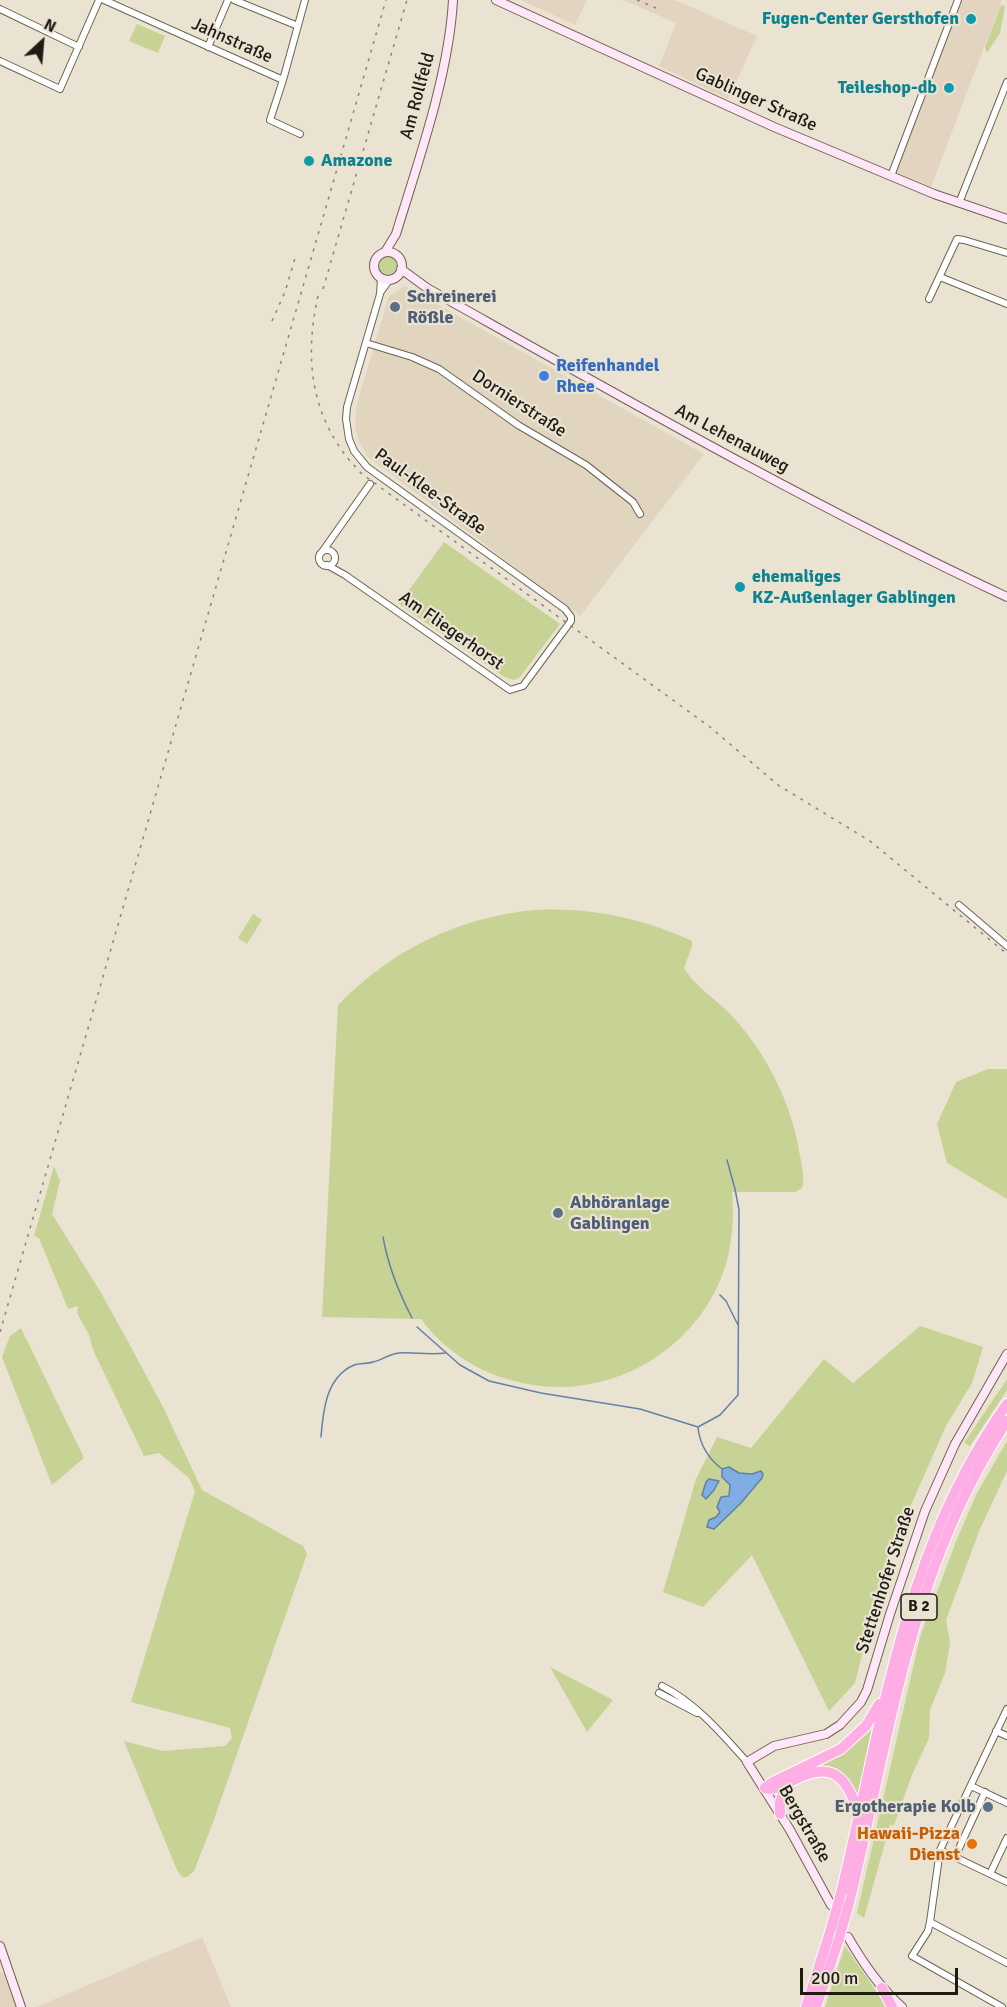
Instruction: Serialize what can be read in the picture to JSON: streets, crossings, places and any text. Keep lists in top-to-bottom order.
{
  "streets": {
    "highway": ["B 2"],
    "street": [
      "Jahnstraße",
      "Am Rollfeld",
      "Gablinger Straße",
      "Dornierstraße",
      "Am Lehenauweg",
      "Paul-Klee-Straße",
      "Am Fliegerhorst",
      "Stettenhofer Straße",
      "Bergstraße"
    ]
  },
  "crossings": [
    ["Am Rollfeld", "Am Lehenauweg"],
    ["Am Rollfeld", "Paul-Klee-Straße"],
    ["Dornierstraße", "Paul-Klee-Straße"],
    ["Am Lehenauweg", "Paul-Klee-Straße"],
    ["Paul-Klee-Straße", "Am Fliegerhorst"],
    ["Stettenhofer Straße", "Bergstraße"],
    ["B 2", "Bergstraße"]
  ],
  "places": [
    "Fugen-Center Gersthofen",
    "Teileshop-db",
    "Amazone",
    "Schreinerei Rößle",
    "Reifenhandel Rhee",
    "ehemaliges KZ-Außenlager Gablingen",
    "Abhöranlage Gablingen",
    "Ergotherapie Kolb",
    "Hawaii-Pizza Dienst"
  ],
  "scale_bar": "200 m",
  "north": "top right"
}
